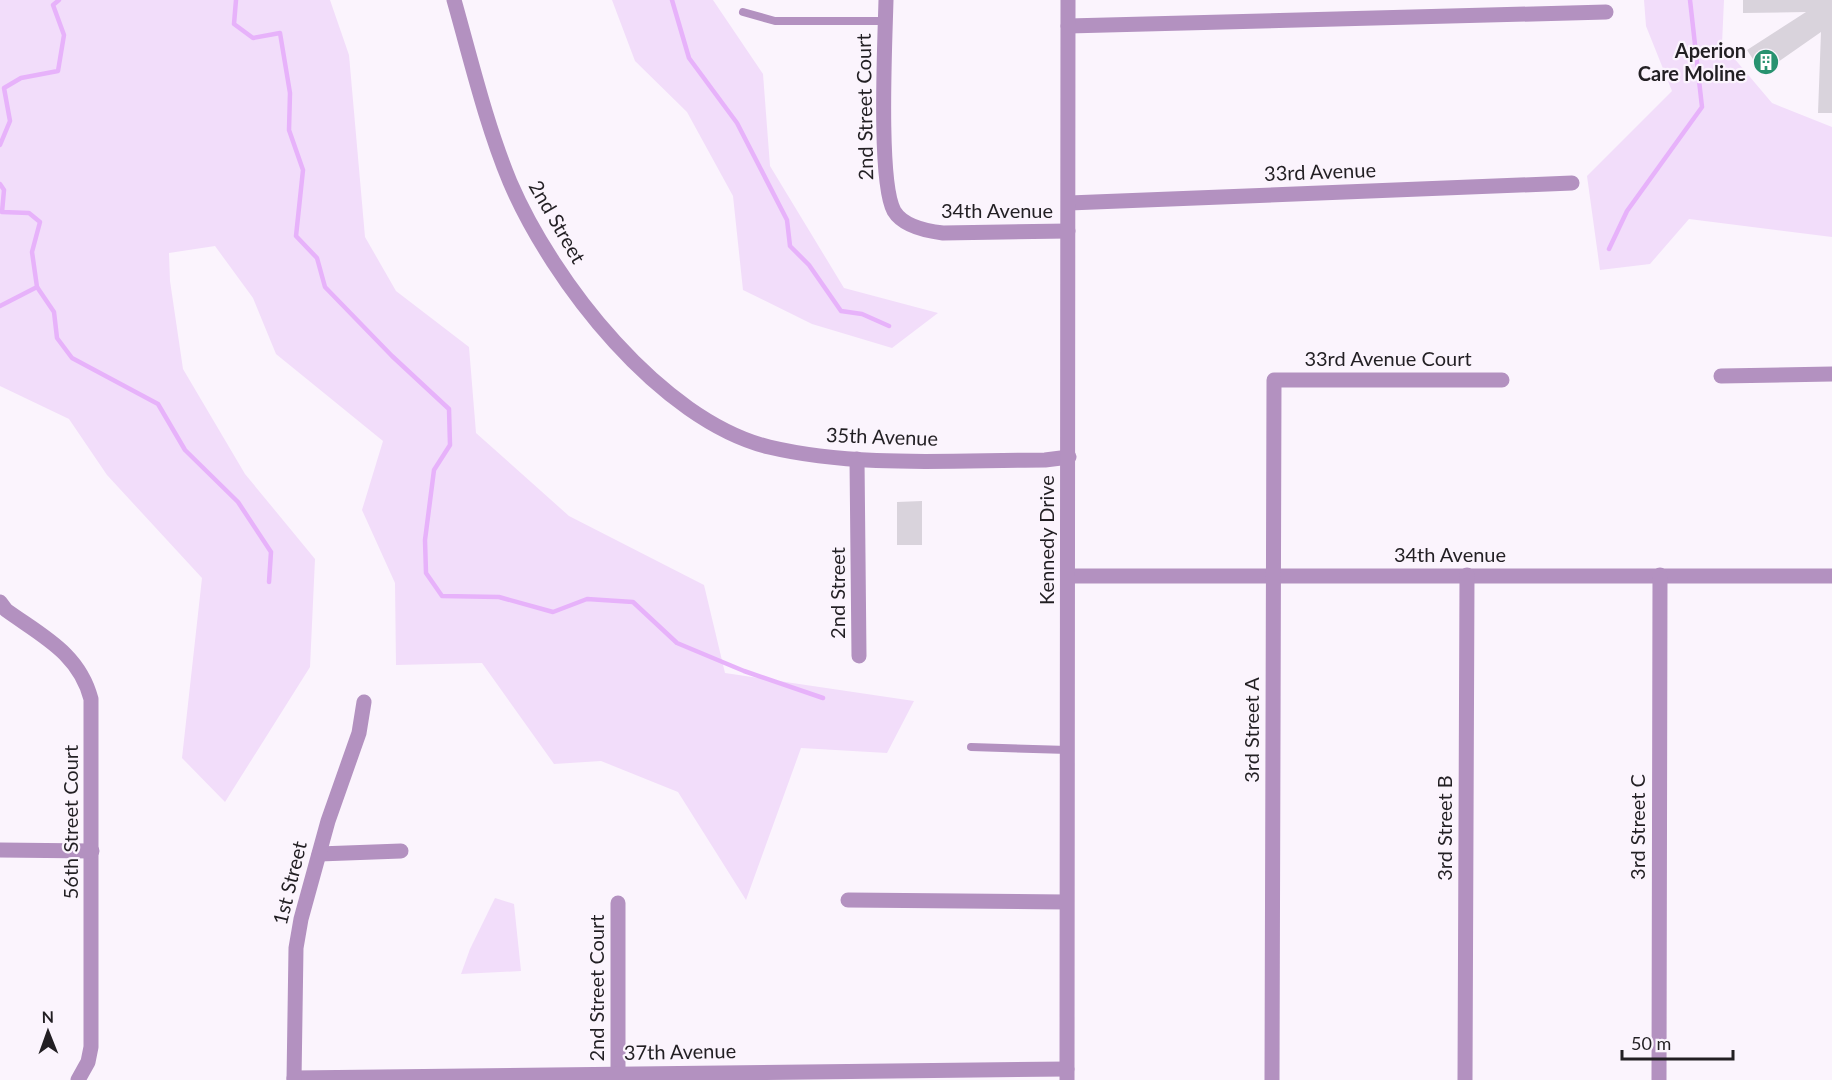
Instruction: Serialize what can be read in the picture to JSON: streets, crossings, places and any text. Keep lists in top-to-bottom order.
{
  "streets": {
    "street": [
      "2nd Street Court",
      "33rd Avenue",
      "34th Avenue",
      "2nd Street",
      "33rd Avenue Court",
      "35th Avenue",
      "Kennedy Drive",
      "3rd Street A",
      "56th Street Court",
      "3rd Street C",
      "3rd Street B",
      "1st Street",
      "37th Avenue"
    ]
  },
  "crossings": [
    ["2nd Street Court", "34th Avenue"],
    ["2nd Street Court", "37th Avenue"],
    ["33rd Avenue", "Kennedy Drive"],
    ["34th Avenue", "Kennedy Drive"],
    ["34th Avenue", "3rd Street A"],
    ["34th Avenue", "3rd Street C"],
    ["34th Avenue", "3rd Street B"],
    ["2nd Street", "35th Avenue"],
    ["33rd Avenue Court", "3rd Street A"],
    ["35th Avenue", "Kennedy Drive"],
    ["Kennedy Drive", "37th Avenue"],
    ["1st Street", "37th Avenue"]
  ],
  "places": {
    "building": ["Aperion Care Moline"]
  },
  "scale_bar": "50 m",
  "north": "top"
}
